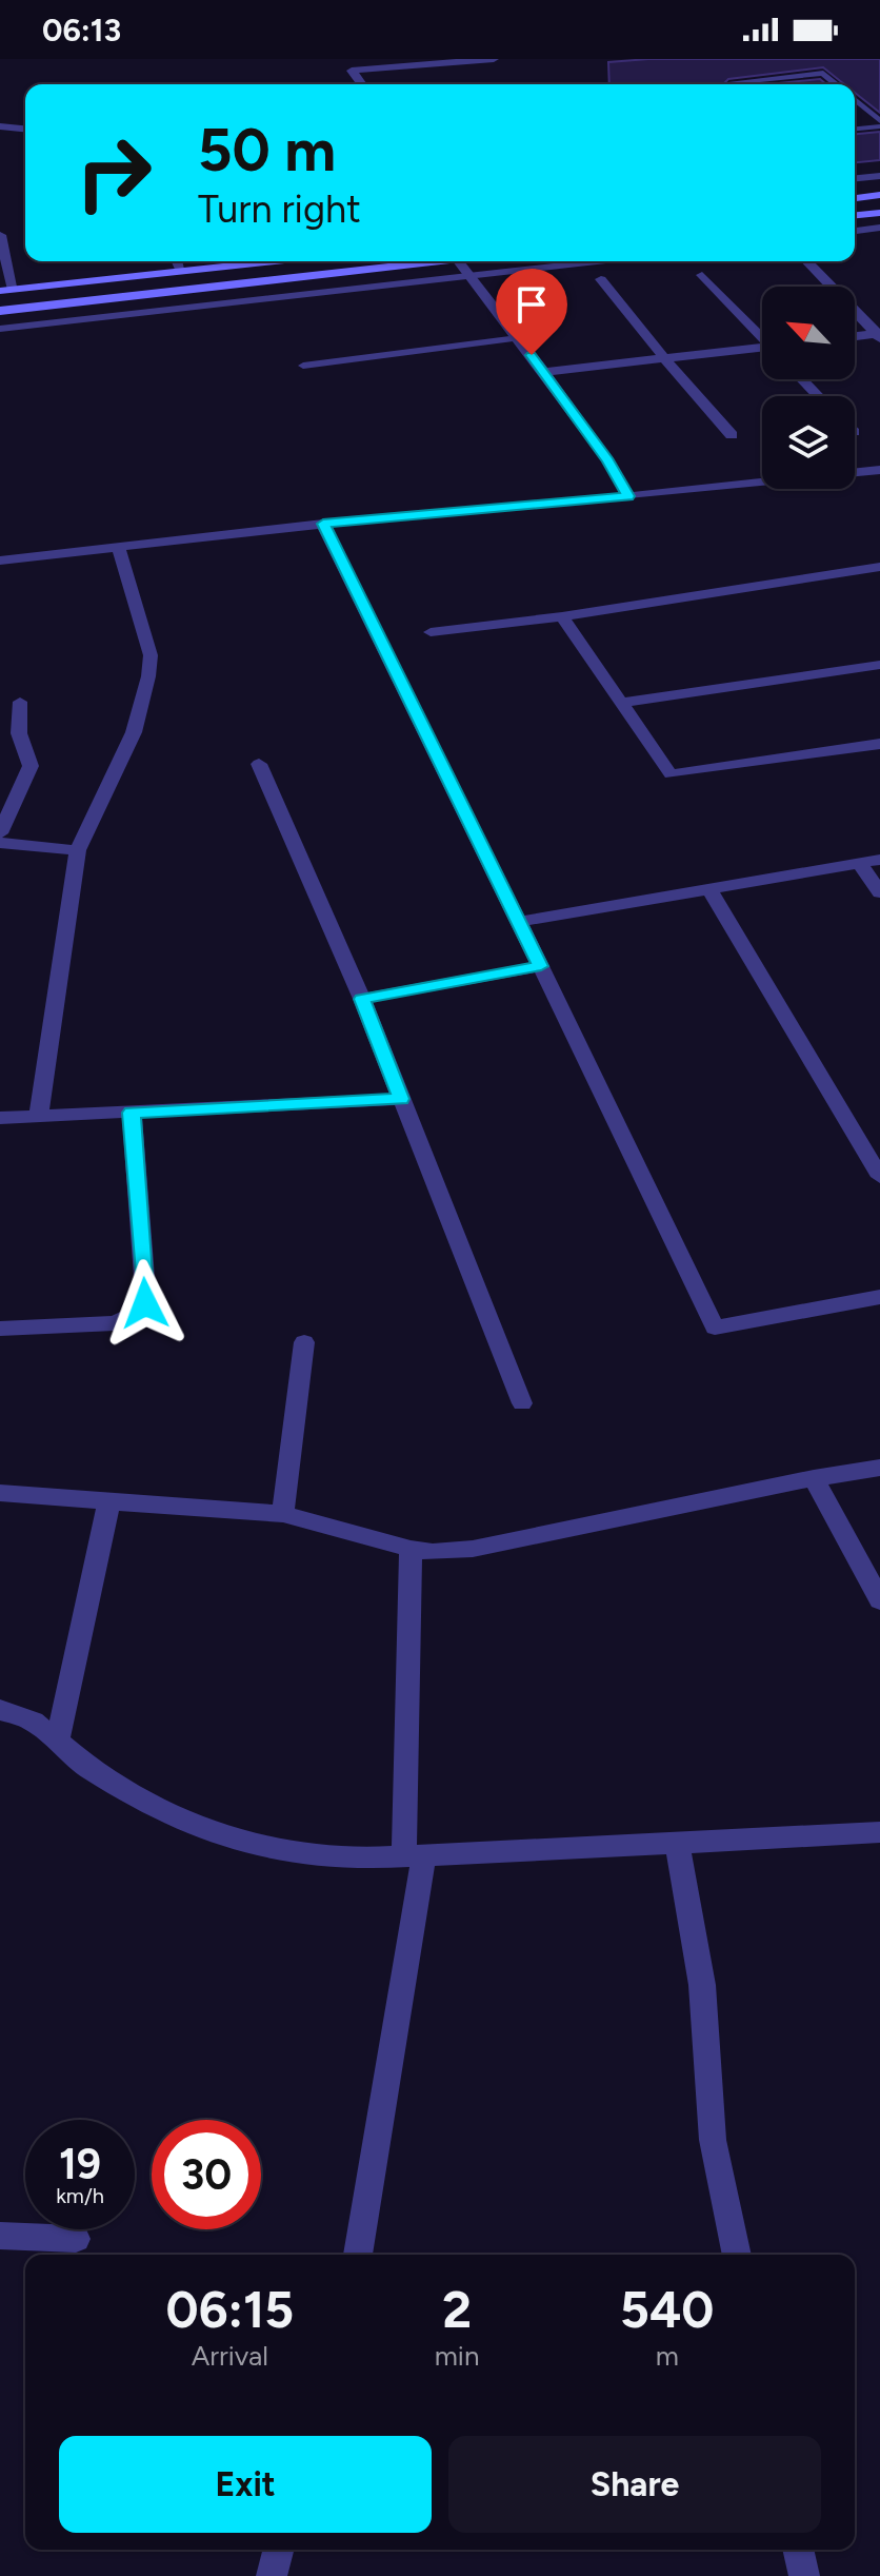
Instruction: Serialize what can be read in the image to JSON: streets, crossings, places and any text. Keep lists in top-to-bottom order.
{
  "north": "top left",
  "page": {
    "status": "06:13",
    "turn": ["50 m", "Turn right"],
    "speed": "19 km/h",
    "limit": "30",
    "eta": [
      "06:15",
      "Arrival",
      "2",
      "min",
      "540",
      "m"
    ],
    "buttons": ["Exit", "Share"]
  }
}
